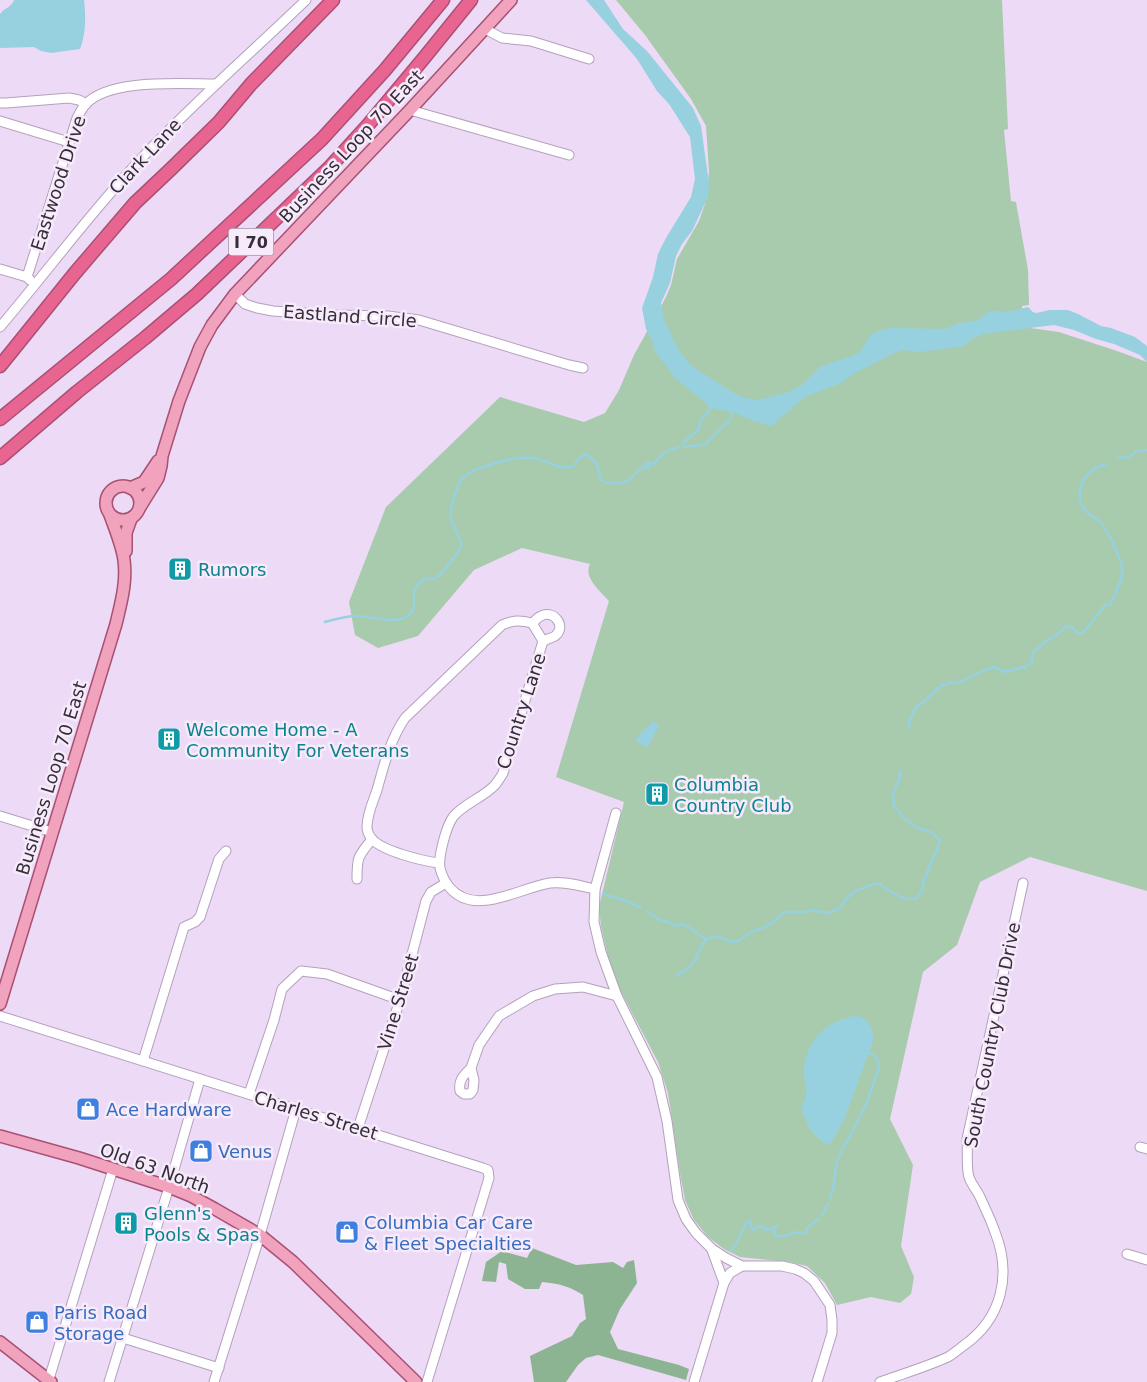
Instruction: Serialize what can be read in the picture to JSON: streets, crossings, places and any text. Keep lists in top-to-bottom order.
{
  "streets": {
    "highway": ["I 70"],
    "main road": ["Business Loop 70 East", "Old 63 North"],
    "street": [
      "Clark Lane",
      "Eastwood Drive",
      "Eastland Circle",
      "Country Lane",
      "Vine Street",
      "South Country Club Drive",
      "Charles Street"
    ]
  },
  "crossings": [
    ["Business Loop 70 East", "Eastland Circle"],
    ["Clark Lane", "Eastwood Drive"],
    ["Vine Street", "Charles Street"]
  ],
  "places": {
    "building": [
      "Rumors",
      "Welcome Home - A Community For Veterans",
      "Columbia Country Club",
      "Glenn's Pools & Spas"
    ],
    "shop": [
      "Ace Hardware",
      "Venus",
      "Columbia Car Care & Fleet Specialties",
      "Paris Road Storage"
    ]
  }
}
